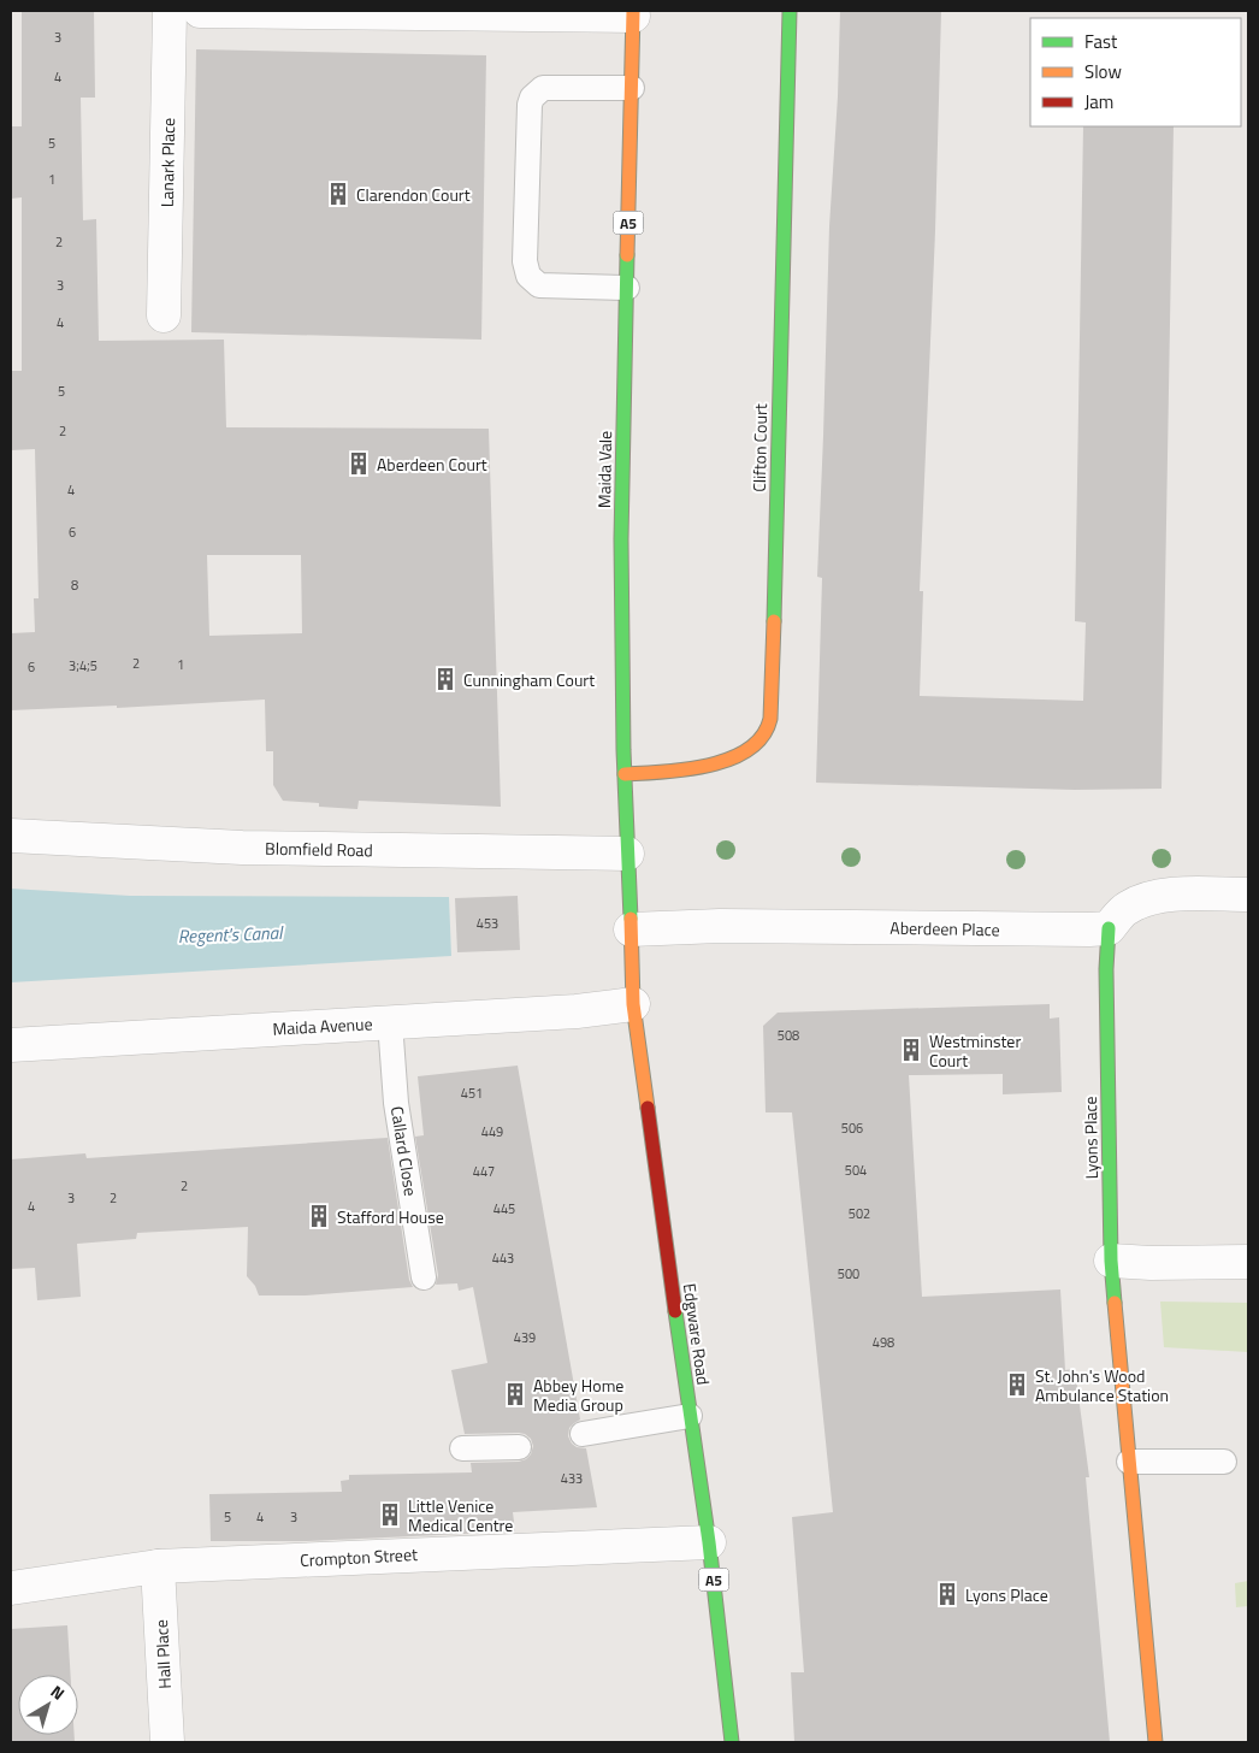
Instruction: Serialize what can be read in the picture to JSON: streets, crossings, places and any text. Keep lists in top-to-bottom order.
{
  "streets": {
    "main road": [
      "A5",
      "Clifton Court",
      "Maida Vale",
      "Lyons Place",
      "Edgware Road"
    ],
    "street": [
      "Lanark Place",
      "Blomfield Road",
      "Aberdeen Place",
      "Maida Avenue",
      "Crompton Street",
      "Hall Place"
    ],
    "lane": ["Callard Close"]
  },
  "crossings": [
    ["Clifton Court", "Maida Vale"],
    ["Maida Vale", "Blomfield Road"],
    ["Maida Vale", "Aberdeen Place"],
    ["Maida Vale", "Edgware Road"],
    ["Aberdeen Place", "Lyons Place"],
    ["Aberdeen Place", "Edgware Road"],
    ["Maida Avenue", "Callard Close"],
    ["Maida Avenue", "Edgware Road"],
    ["Edgware Road", "Crompton Street"],
    ["Crompton Street", "Hall Place"]
  ],
  "water": ["Regent's Canal"],
  "places": {
    "building": [
      "Clarendon Court",
      "Aberdeen Court",
      "Cunningham Court",
      "Westminster Court",
      "Stafford House",
      "St. John's Wood Ambulance Station",
      "Abbey Home Media Group",
      "Little Venice Medical Centre",
      "Lyons Place"
    ]
  },
  "house_numbers": [
    "3",
    "4",
    "5",
    "1",
    "2",
    "3",
    "4",
    "5",
    "2",
    "4",
    "6",
    "8",
    "2",
    "1",
    "3;4;5",
    "6",
    "453",
    "508",
    "451",
    "506",
    "449",
    "504",
    "447",
    "2",
    "3",
    "2",
    "4",
    "445",
    "502",
    "443",
    "500",
    "439",
    "498",
    "433",
    "5",
    "4",
    "3"
  ],
  "legend": ["Fast", "Slow", "Jam"],
  "north": "top right"
}
